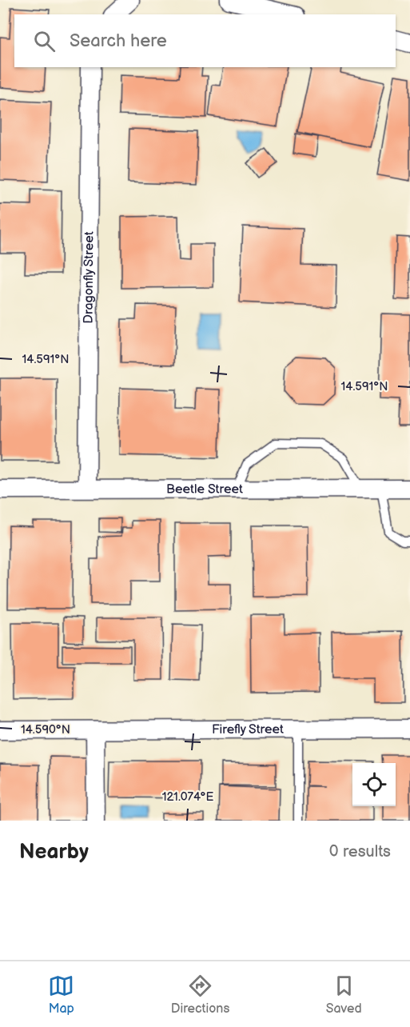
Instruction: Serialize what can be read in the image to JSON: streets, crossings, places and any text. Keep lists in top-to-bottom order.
{
  "streets": {
    "street": ["Dragonfly Street", "Beetle Street", "Firefly Street"]
  },
  "crossings": [
    ["Dragonfly Street", "Beetle Street"]
  ],
  "page": {
    "search": "Search here",
    "heading": ["Nearby", "0 results"],
    "nav": ["Map", "Directions", "Saved"]
  },
  "coordinates": ["14.591°N", "14.590°N", "121.074°E"]
}
